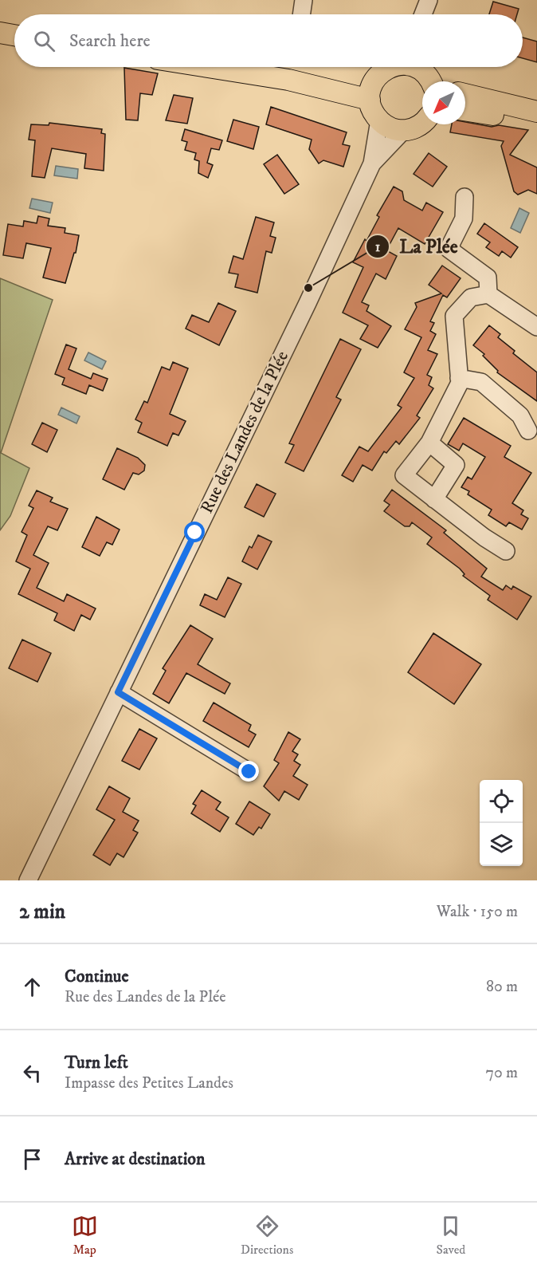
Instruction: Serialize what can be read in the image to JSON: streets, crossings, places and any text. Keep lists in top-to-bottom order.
{
  "streets": {
    "street": ["Rue des Landes de la Plée"]
  },
  "places": ["La Plée"],
  "north": "bottom left",
  "page": {
    "search": "Search here",
    "heading": ["2 min", "Walk · 150 m"],
    "list": [
      ["Continue", "Rue des Landes de la Plée", "80 m"],
      ["Turn left", "Impasse des Petites Landes", "70 m"],
      "Arrive at destination"
    ],
    "nav": ["Map", "Directions", "Saved"]
  }
}
